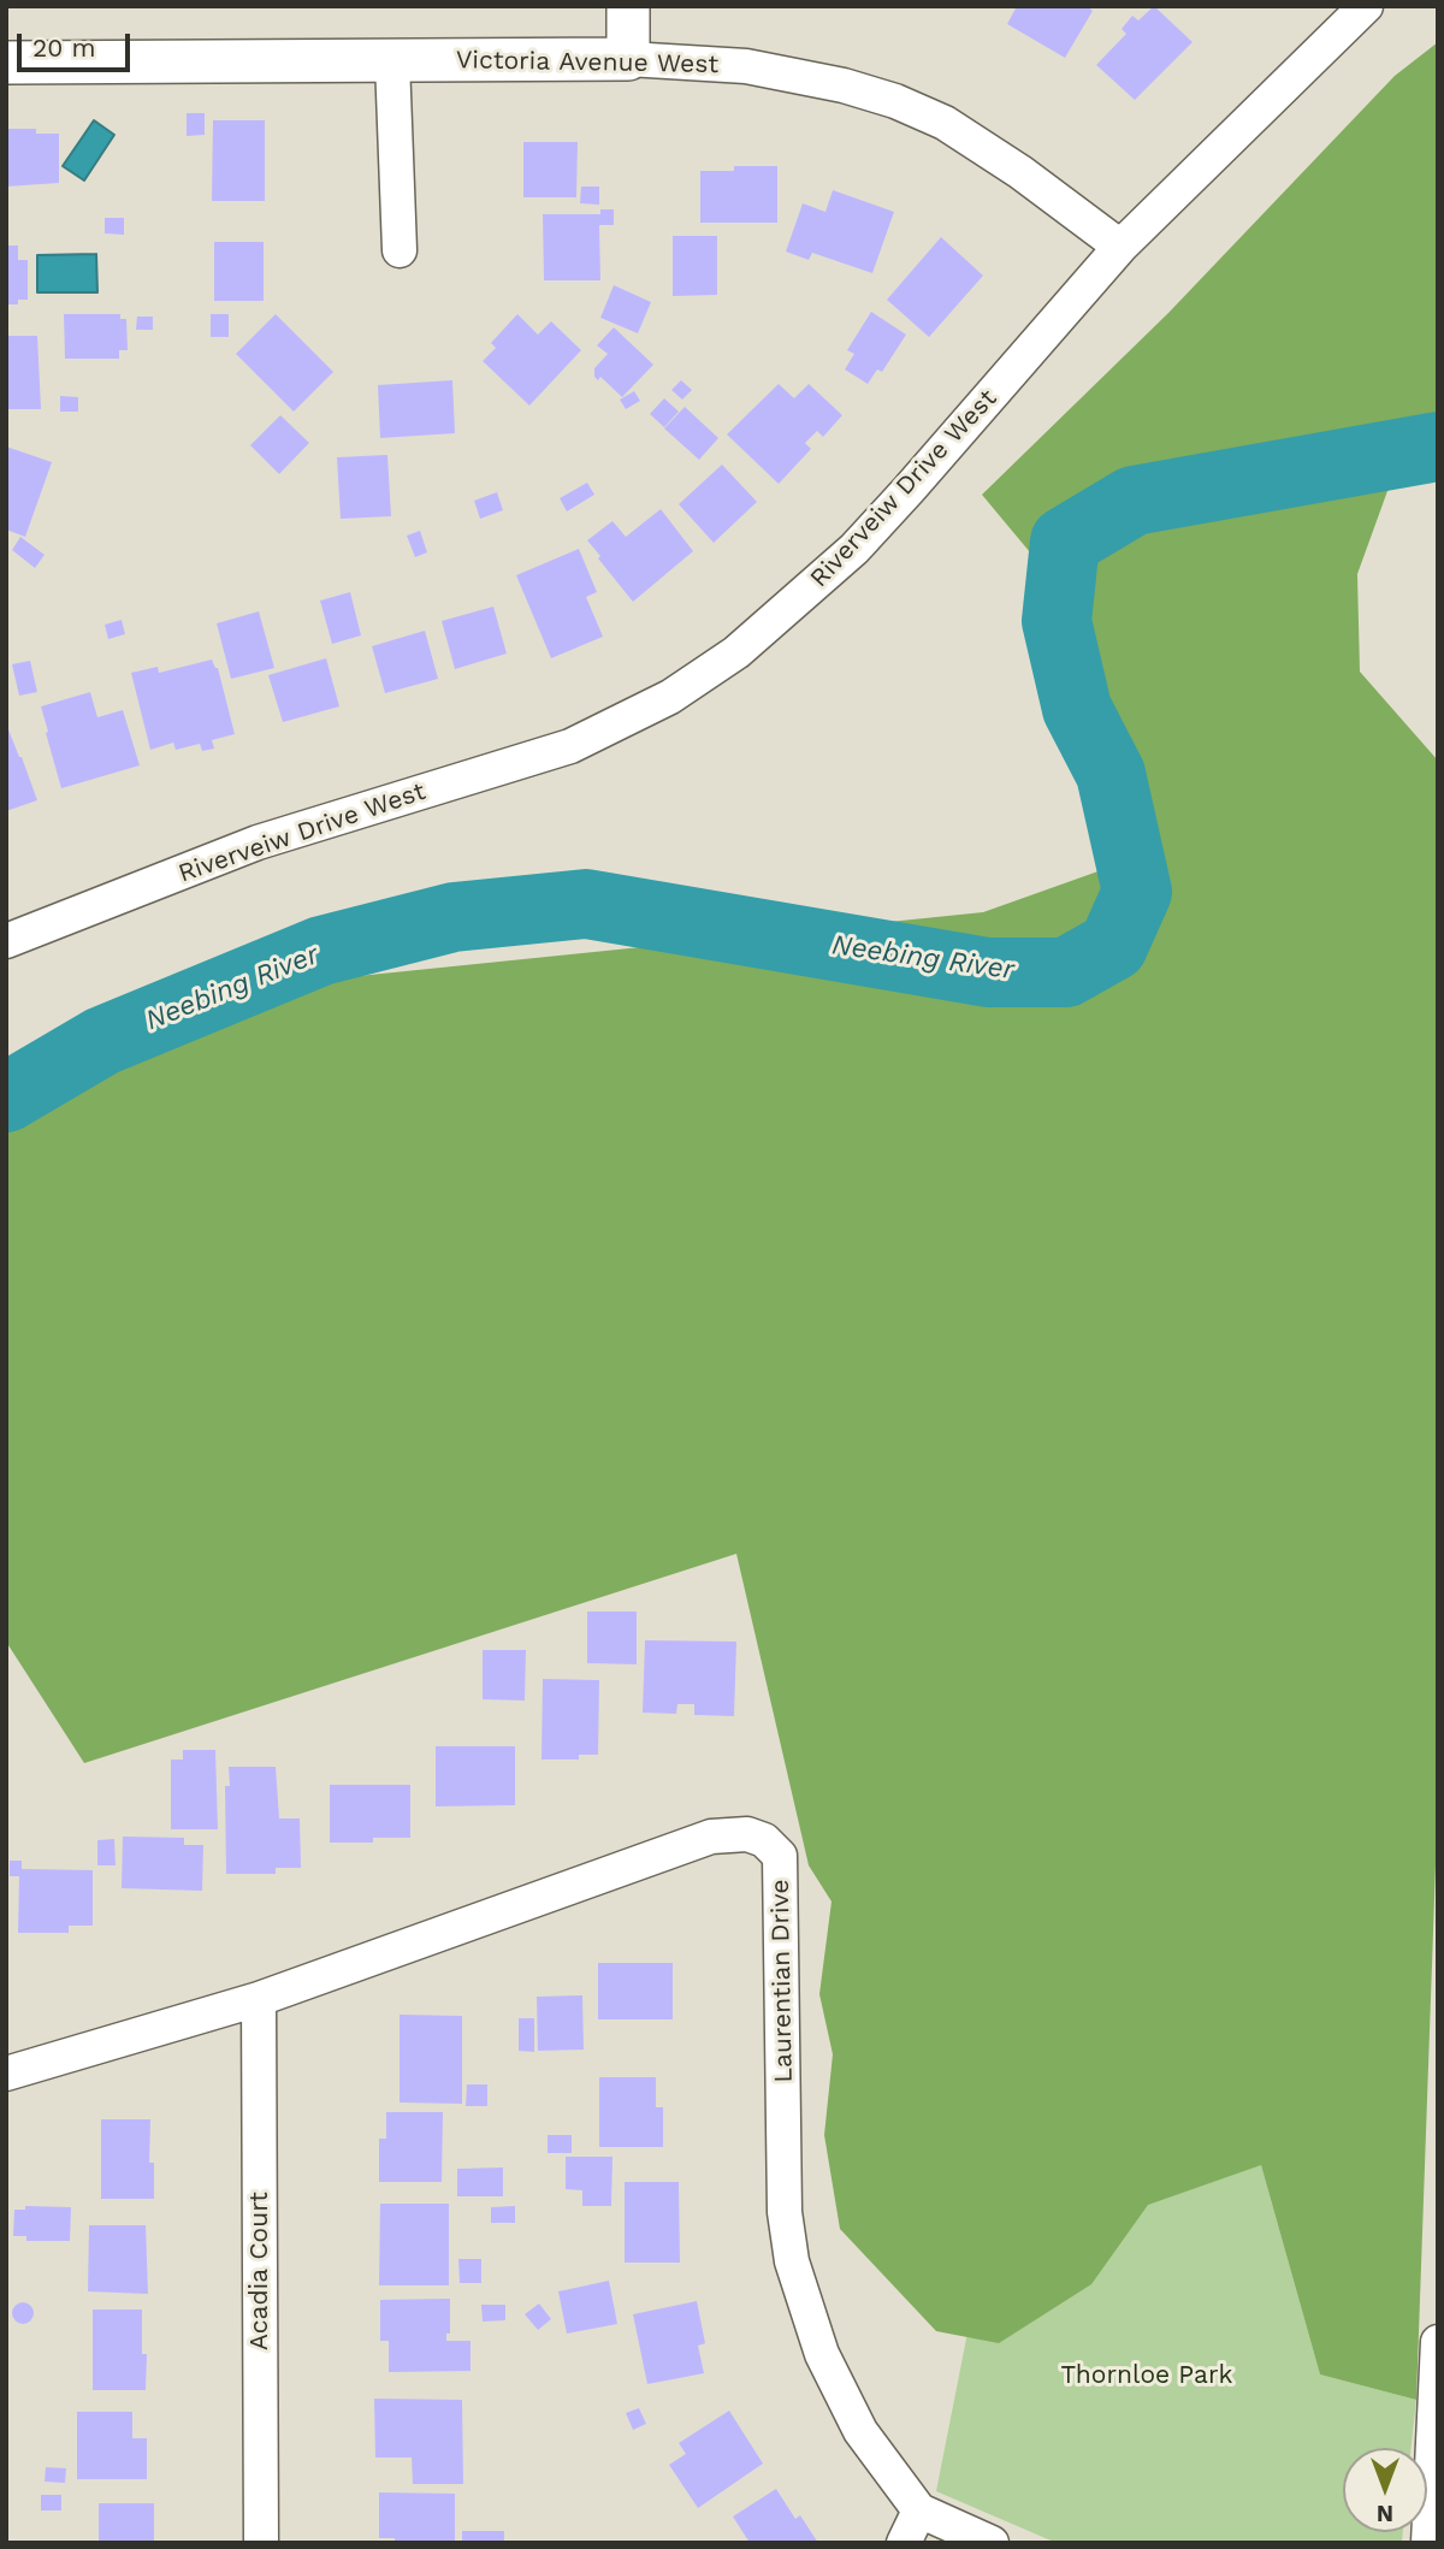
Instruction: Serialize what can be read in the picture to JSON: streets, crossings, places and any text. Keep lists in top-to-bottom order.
{
  "streets": {
    "street": [
      "Victoria Avenue West",
      "Riverveiw Drive West",
      "Laurentian Drive",
      "Acadia Court"
    ]
  },
  "crossings": [
    ["Victoria Avenue West", "Riverveiw Drive West"],
    ["Laurentian Drive", "Acadia Court"]
  ],
  "water": ["Neebing River"],
  "parks": ["Thornloe Park"],
  "scale_bar": "20 m",
  "north": "bottom"
}
